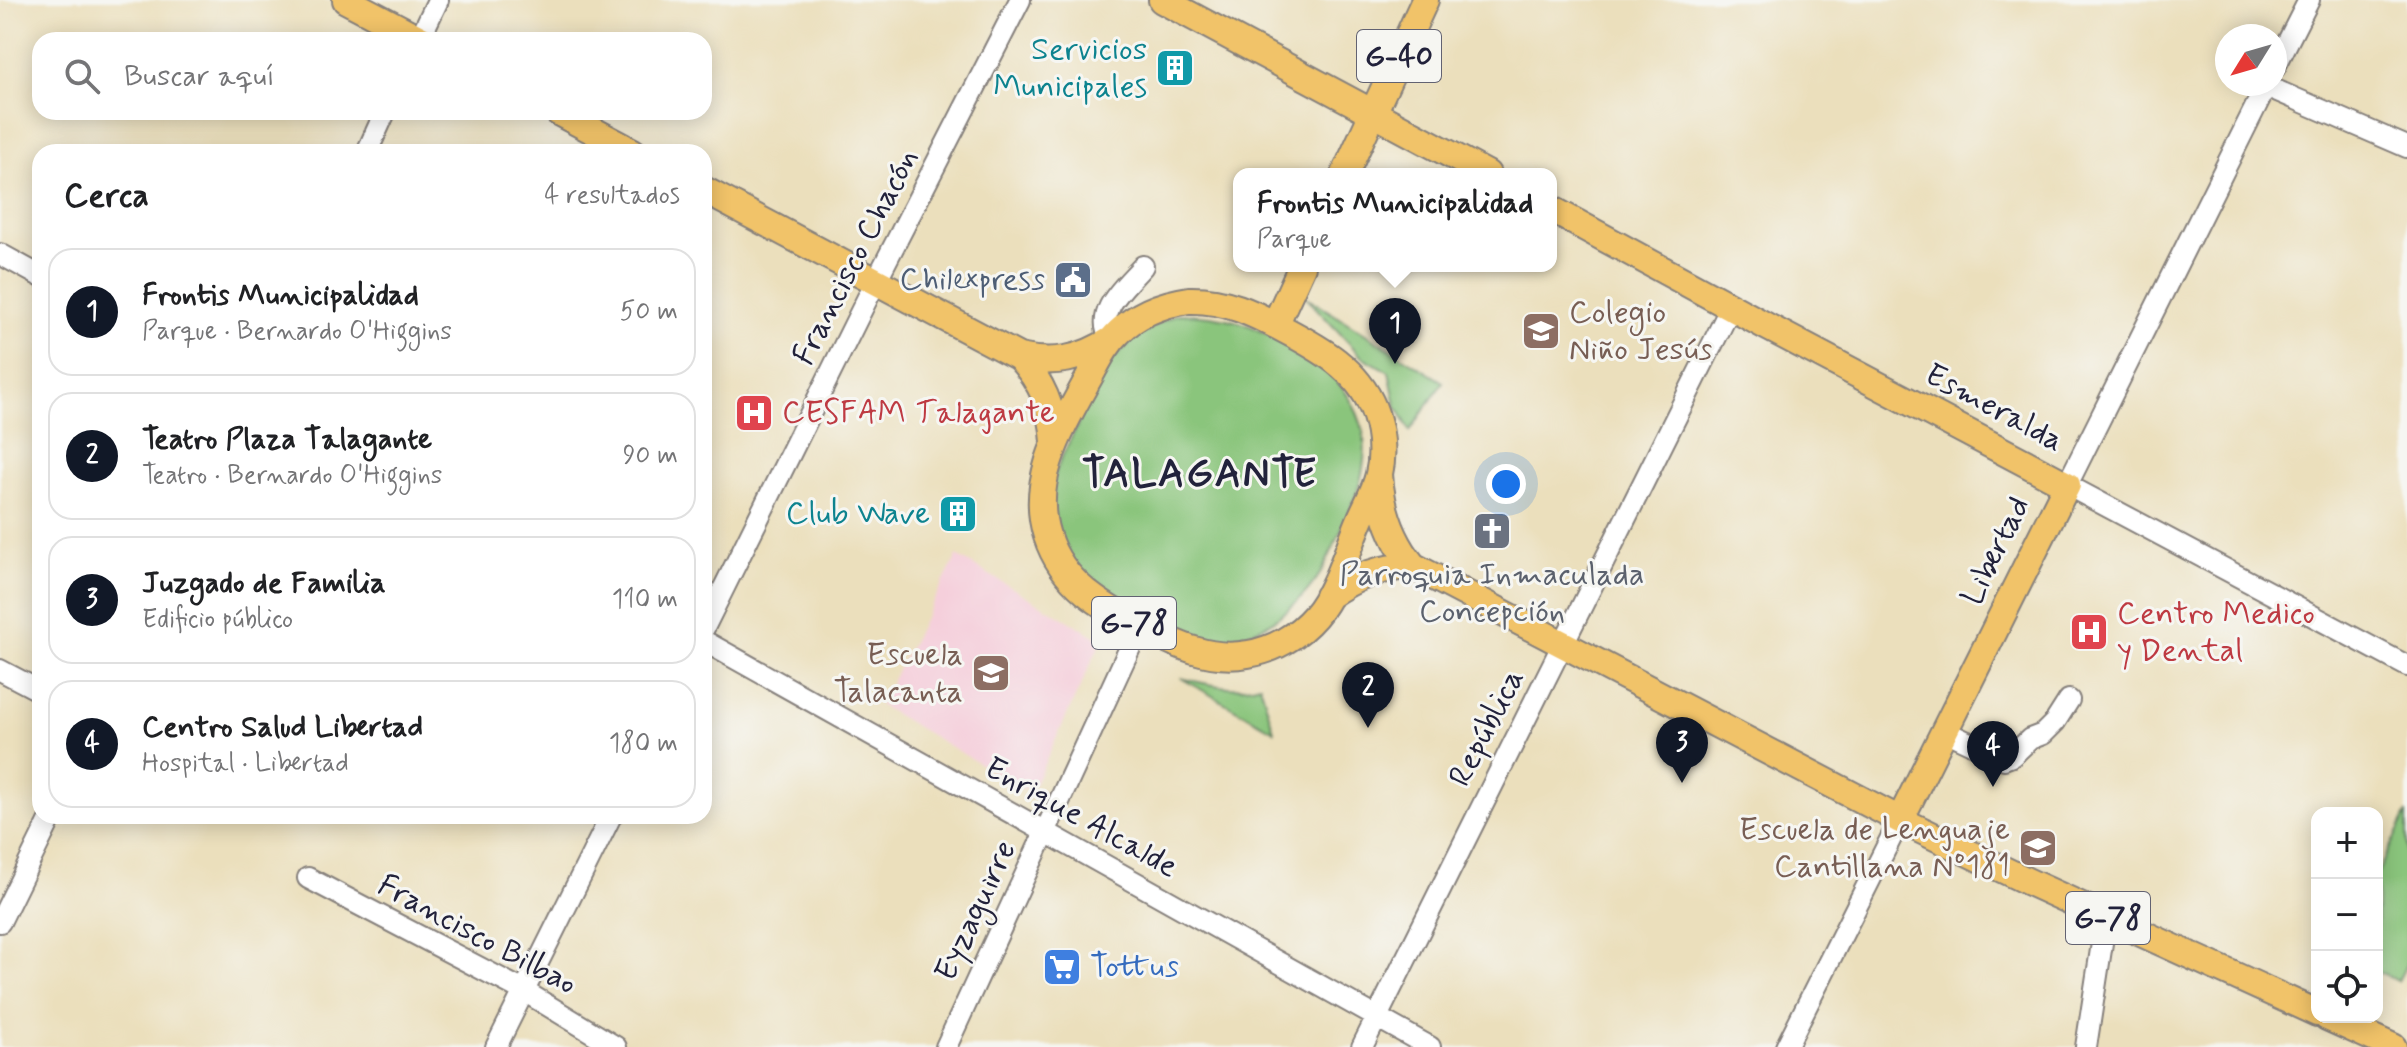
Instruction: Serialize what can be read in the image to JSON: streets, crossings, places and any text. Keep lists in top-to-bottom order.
{
  "streets": {
    "main road": [
      "G-40",
      "Esmeralda",
      "Libertad",
      "G-78"
    ],
    "street": [
      "Francisco Chacón",
      "República",
      "Enrique Alcalde",
      "Eyzaguirre",
      "Francisco Bilbao"
    ]
  },
  "crossings": [
    ["Francisco Chacón", "G-78"],
    ["Esmeralda", "Libertad"],
    ["Esmeralda", "República"],
    ["Libertad", "G-78"],
    ["G-78", "República"],
    ["G-78", "Eyzaguirre"],
    ["República", "Enrique Alcalde"],
    ["Enrique Alcalde", "Eyzaguirre"]
  ],
  "districts": ["TALAGANTE"],
  "places": {
    "building": ["Servicios Municipales", "Club Wave"],
    "public building": ["Chilexpress"],
    "school or university": ["Colegio Niño Jesús", "Escuela Talacanta", "Escuela de Lenguaje Cantillana Nº181"],
    "hospital": ["CESFAM Talagante", "Centro Medico y Dental"],
    "church": ["Parroquia Inmaculada Concepción"],
    "supermarket": ["Tottus"]
  },
  "north": "bottom left",
  "page": {
    "search": "Buscar aquí",
    "heading": ["Cerca", "4 resultados"],
    "popup": ["Frontis Municipalidad", "Parque"],
    "list": [
      {
        "mark": "1",
        "name": "Frontis Municipalidad",
        "note": "Parque · Bernardo O'Higgins",
        "value": "50 m"
      },
      {
        "mark": "2",
        "name": "Teatro Plaza Talagante",
        "note": "Teatro · Bernardo O'Higgins",
        "value": "90 m"
      },
      {
        "mark": "3",
        "name": "Juzgado de Familia",
        "note": "Edificio público",
        "value": "110 m"
      },
      {
        "mark": "4",
        "name": "Centro Salud Libertad",
        "note": "Hospital · Libertad",
        "value": "180 m"
      }
    ],
    "pins": [
      "1",
      "2",
      "3",
      "4"
    ],
    "map_buttons": ["+", "−"]
  }
}
